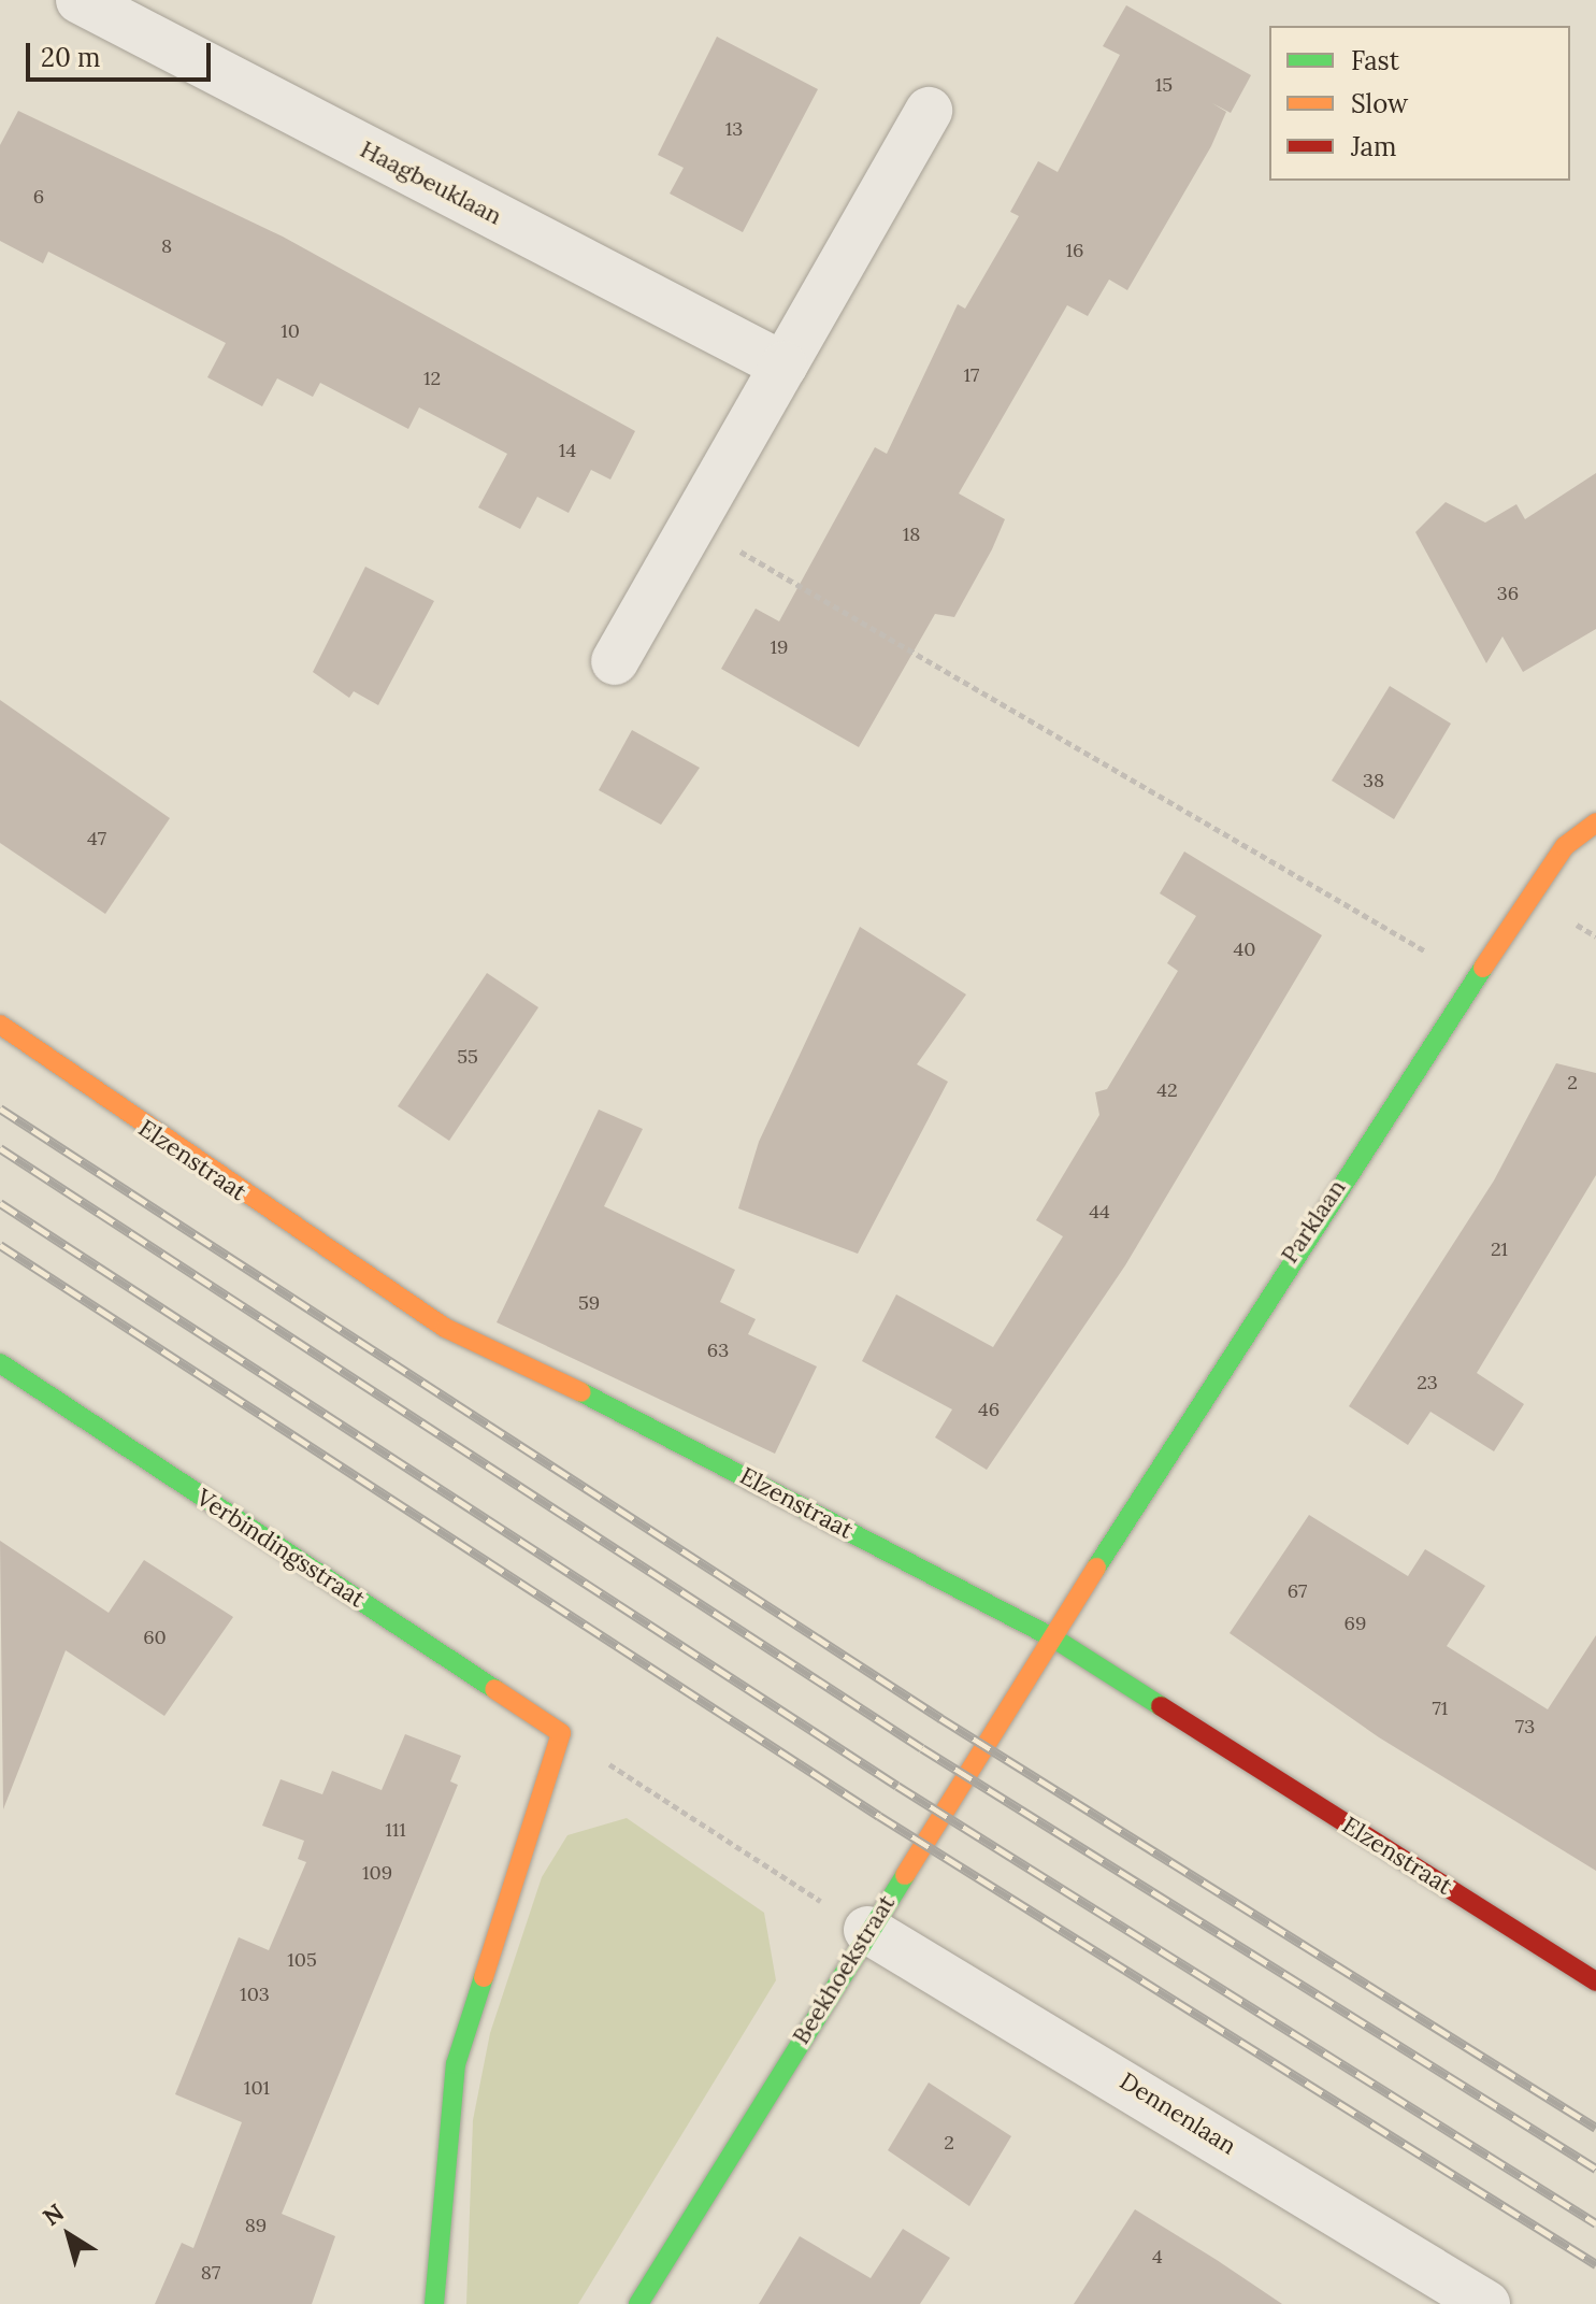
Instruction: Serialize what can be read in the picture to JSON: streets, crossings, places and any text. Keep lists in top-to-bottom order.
{
  "streets": {
    "street": [
      "Haagbeuklaan",
      "Elzenstraat",
      "Parklaan",
      "Verbindingsstraat",
      "Beekhoekstraat",
      "Dennenlaan"
    ]
  },
  "crossings": [
    ["Elzenstraat", "Parklaan"],
    ["Elzenstraat", "Beekhoekstraat"],
    ["Parklaan", "Beekhoekstraat"],
    ["Beekhoekstraat", "Dennenlaan"]
  ],
  "house_numbers": [
    "15",
    "13",
    "6",
    "8",
    "16",
    "10",
    "17",
    "12",
    "14",
    "18",
    "36",
    "19",
    "38",
    "47",
    "40",
    "55",
    "2",
    "42",
    "44",
    "21",
    "59",
    "63",
    "23",
    "46",
    "67",
    "69",
    "60",
    "71",
    "73",
    "111",
    "109",
    "105",
    "103",
    "101",
    "2",
    "89",
    "4",
    "87"
  ],
  "legend": ["Fast", "Slow", "Jam"],
  "scale_bar": "20 m",
  "north": "top left"
}
